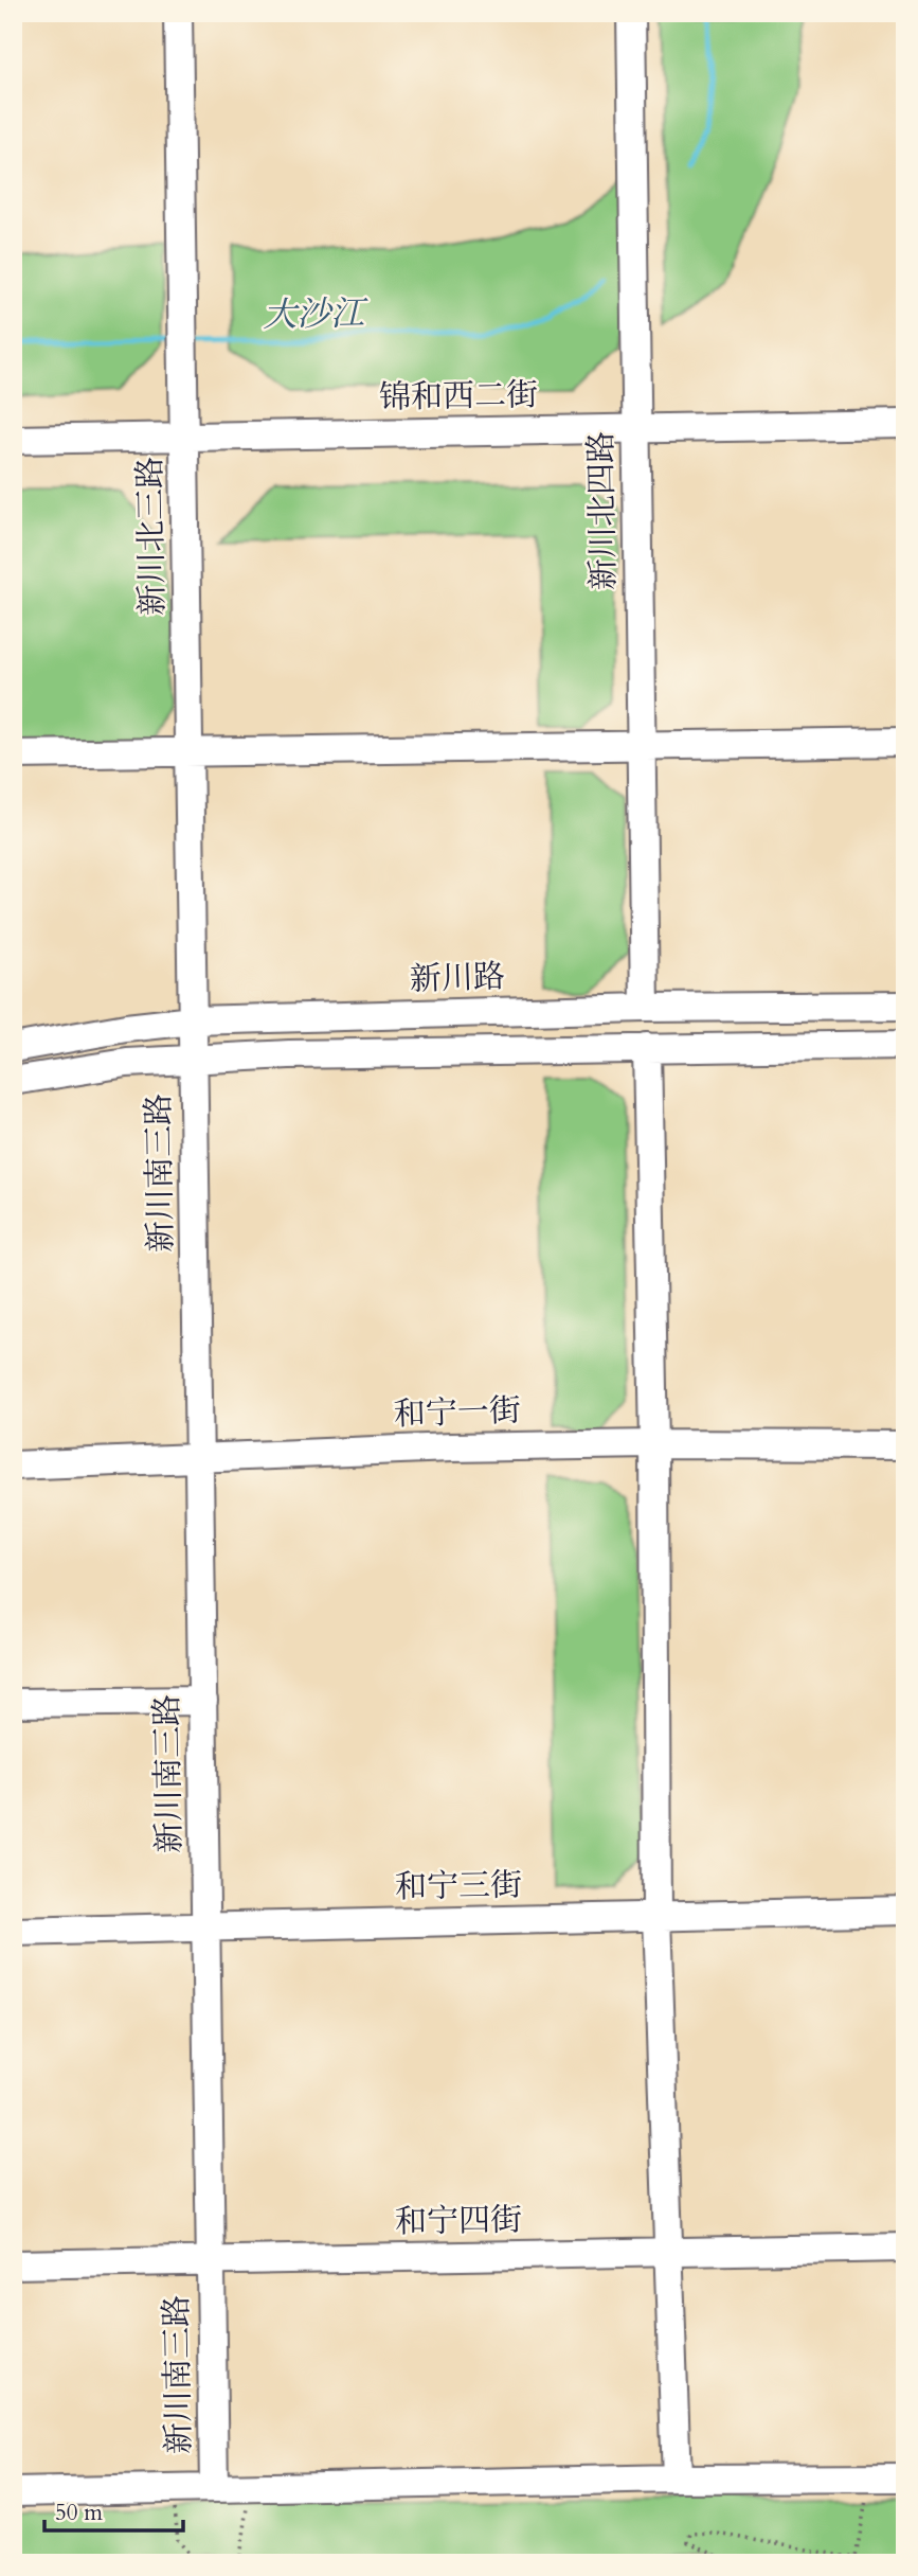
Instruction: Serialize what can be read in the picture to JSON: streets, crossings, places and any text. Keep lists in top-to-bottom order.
{
  "streets": {
    "street": [
      "锦和西二街",
      "新川北四路",
      "新川北三路",
      "新川路",
      "新川南三路",
      "和宁一街",
      "和宁三街",
      "和宁四街"
    ]
  },
  "crossings": [
    ["锦和西二街", "新川北四路"],
    ["锦和西二街", "新川北三路"],
    ["新川北四路", "新川路"],
    ["新川北三路", "新川路"],
    ["新川北三路", "新川南三路"],
    ["新川南三路", "和宁一街"],
    ["新川南三路", "和宁三街"],
    ["新川南三路", "和宁四街"]
  ],
  "water": ["大沙江"],
  "scale_bar": "50 m"
}
